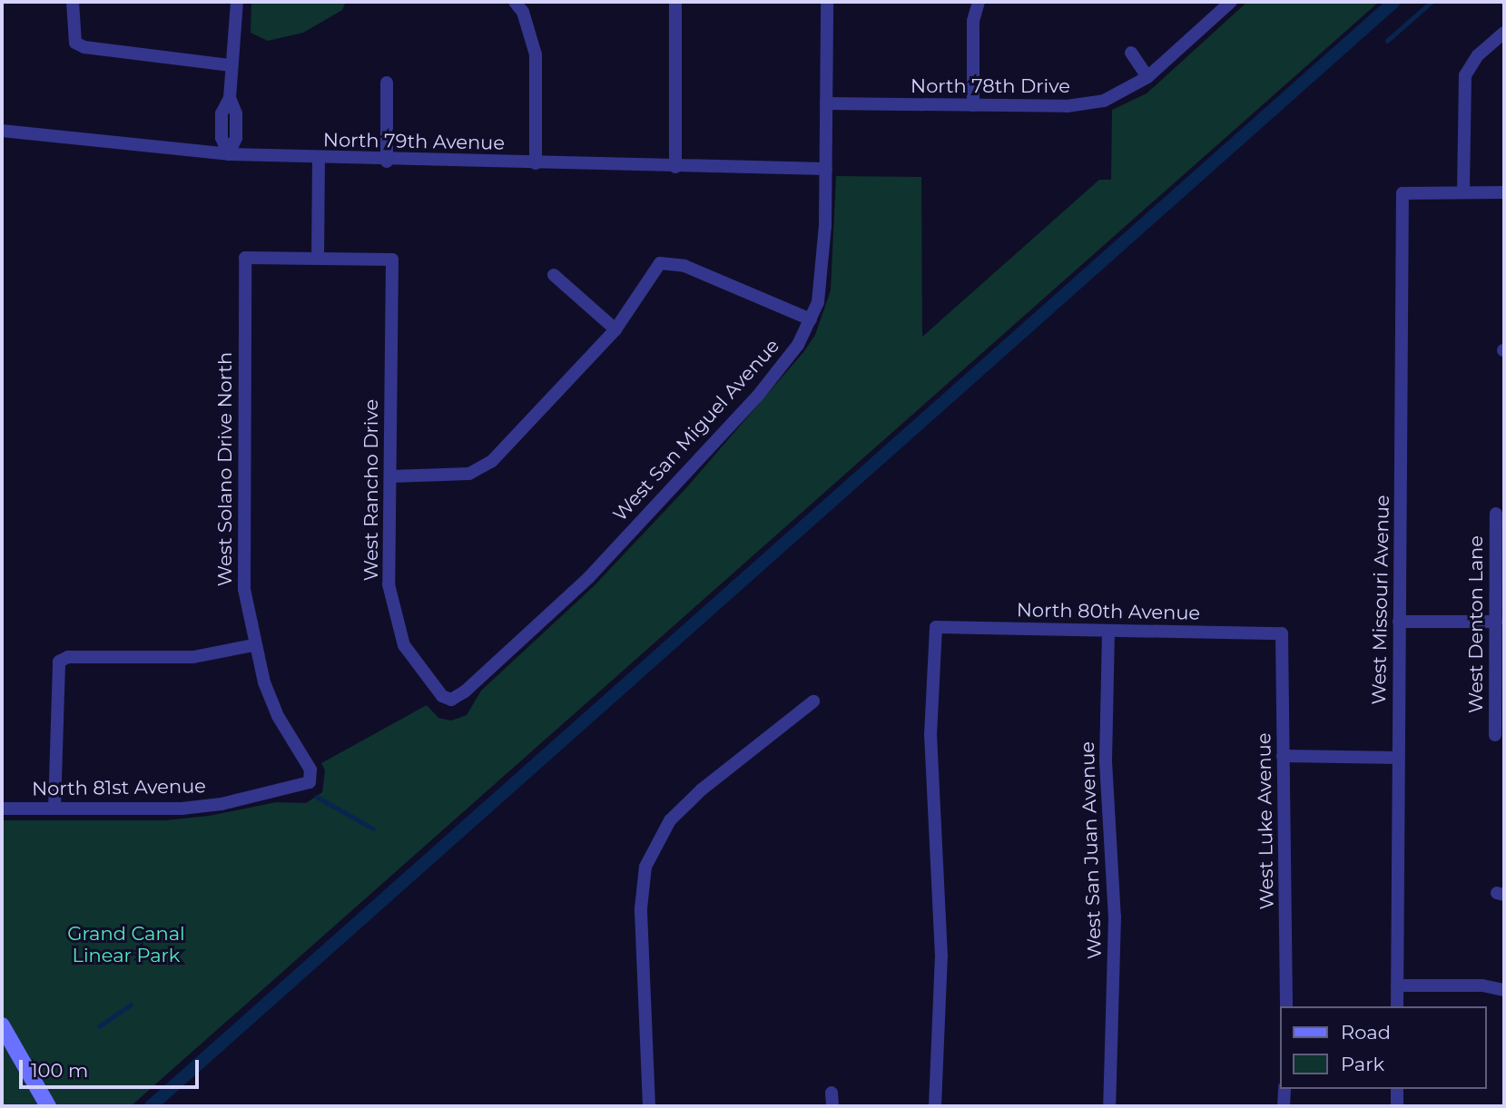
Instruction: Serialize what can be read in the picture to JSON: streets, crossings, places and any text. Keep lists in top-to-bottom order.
{
  "streets": {
    "street": [
      "North 78th Drive",
      "North 79th Avenue",
      "West San Miguel Avenue",
      "West Solano Drive North",
      "West Rancho Drive",
      "West Missouri Avenue",
      "North 80th Avenue",
      "West Denton Lane",
      "North 81st Avenue",
      "West Luke Avenue",
      "West San Juan Avenue"
    ]
  },
  "crossings": [
    ["North 78th Drive", "West San Miguel Avenue"],
    ["North 79th Avenue", "West San Miguel Avenue"],
    ["West San Miguel Avenue", "West Rancho Drive"],
    ["West Solano Drive North", "West Rancho Drive"],
    ["West Solano Drive North", "North 81st Avenue"],
    ["North 80th Avenue", "West Luke Avenue"],
    ["North 80th Avenue", "West San Juan Avenue"]
  ],
  "parks": ["Grand Canal Linear Park"],
  "legend": ["Road", "Park"],
  "scale_bar": "100 m"
}
